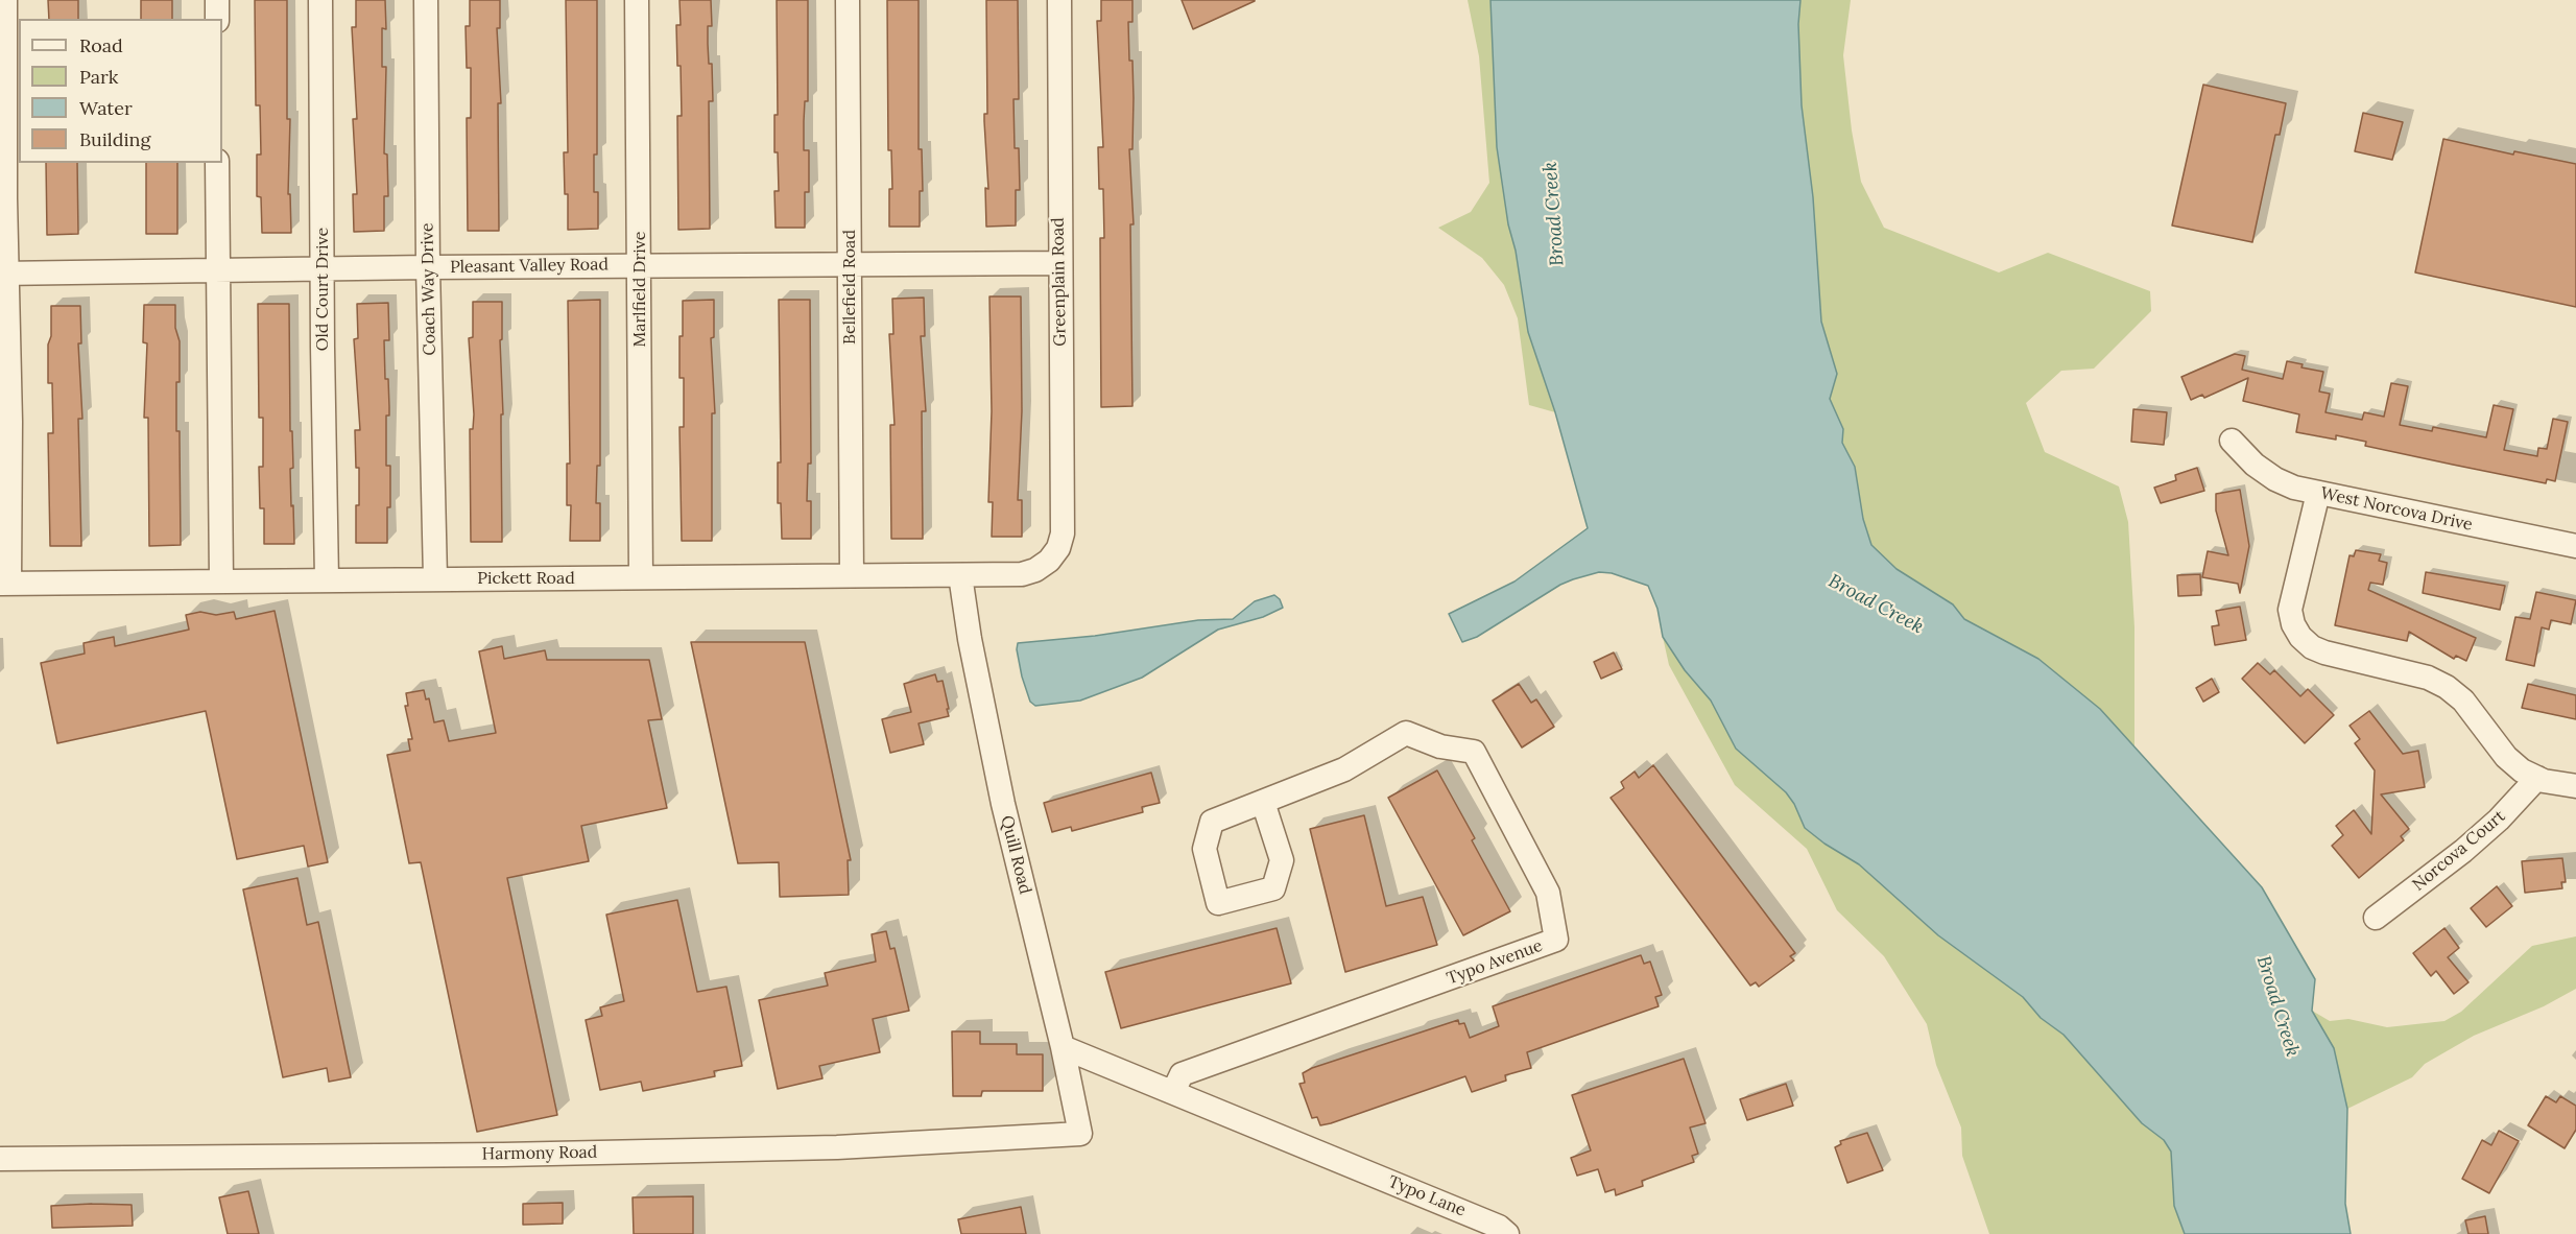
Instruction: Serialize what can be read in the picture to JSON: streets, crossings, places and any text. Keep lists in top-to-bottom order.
{
  "streets": {
    "street": [
      "Pleasant Valley Road",
      "Greenplain Road",
      "Bellefield Road",
      "Old Court Drive",
      "Coach Way Drive",
      "Marlfield Drive",
      "West Norcova Drive",
      "Pickett Road",
      "Norcova Court",
      "Quill Road",
      "Typo Avenue",
      "Harmony Road",
      "Typo Lane"
    ]
  },
  "crossings": [
    ["Pleasant Valley Road", "Greenplain Road"],
    ["Pleasant Valley Road", "Bellefield Road"],
    ["Pleasant Valley Road", "Old Court Drive"],
    ["Pleasant Valley Road", "Coach Way Drive"],
    ["Pleasant Valley Road", "Marlfield Drive"],
    ["Greenplain Road", "Pickett Road"],
    ["Bellefield Road", "Pickett Road"],
    ["Old Court Drive", "Pickett Road"],
    ["Coach Way Drive", "Pickett Road"],
    ["Marlfield Drive", "Pickett Road"],
    ["Pickett Road", "Quill Road"],
    ["Quill Road", "Harmony Road"],
    ["Typo Avenue", "Typo Lane"]
  ],
  "water": ["Broad Creek"],
  "legend": [
    "Road",
    "Park",
    "Water",
    "Building"
  ]
}
